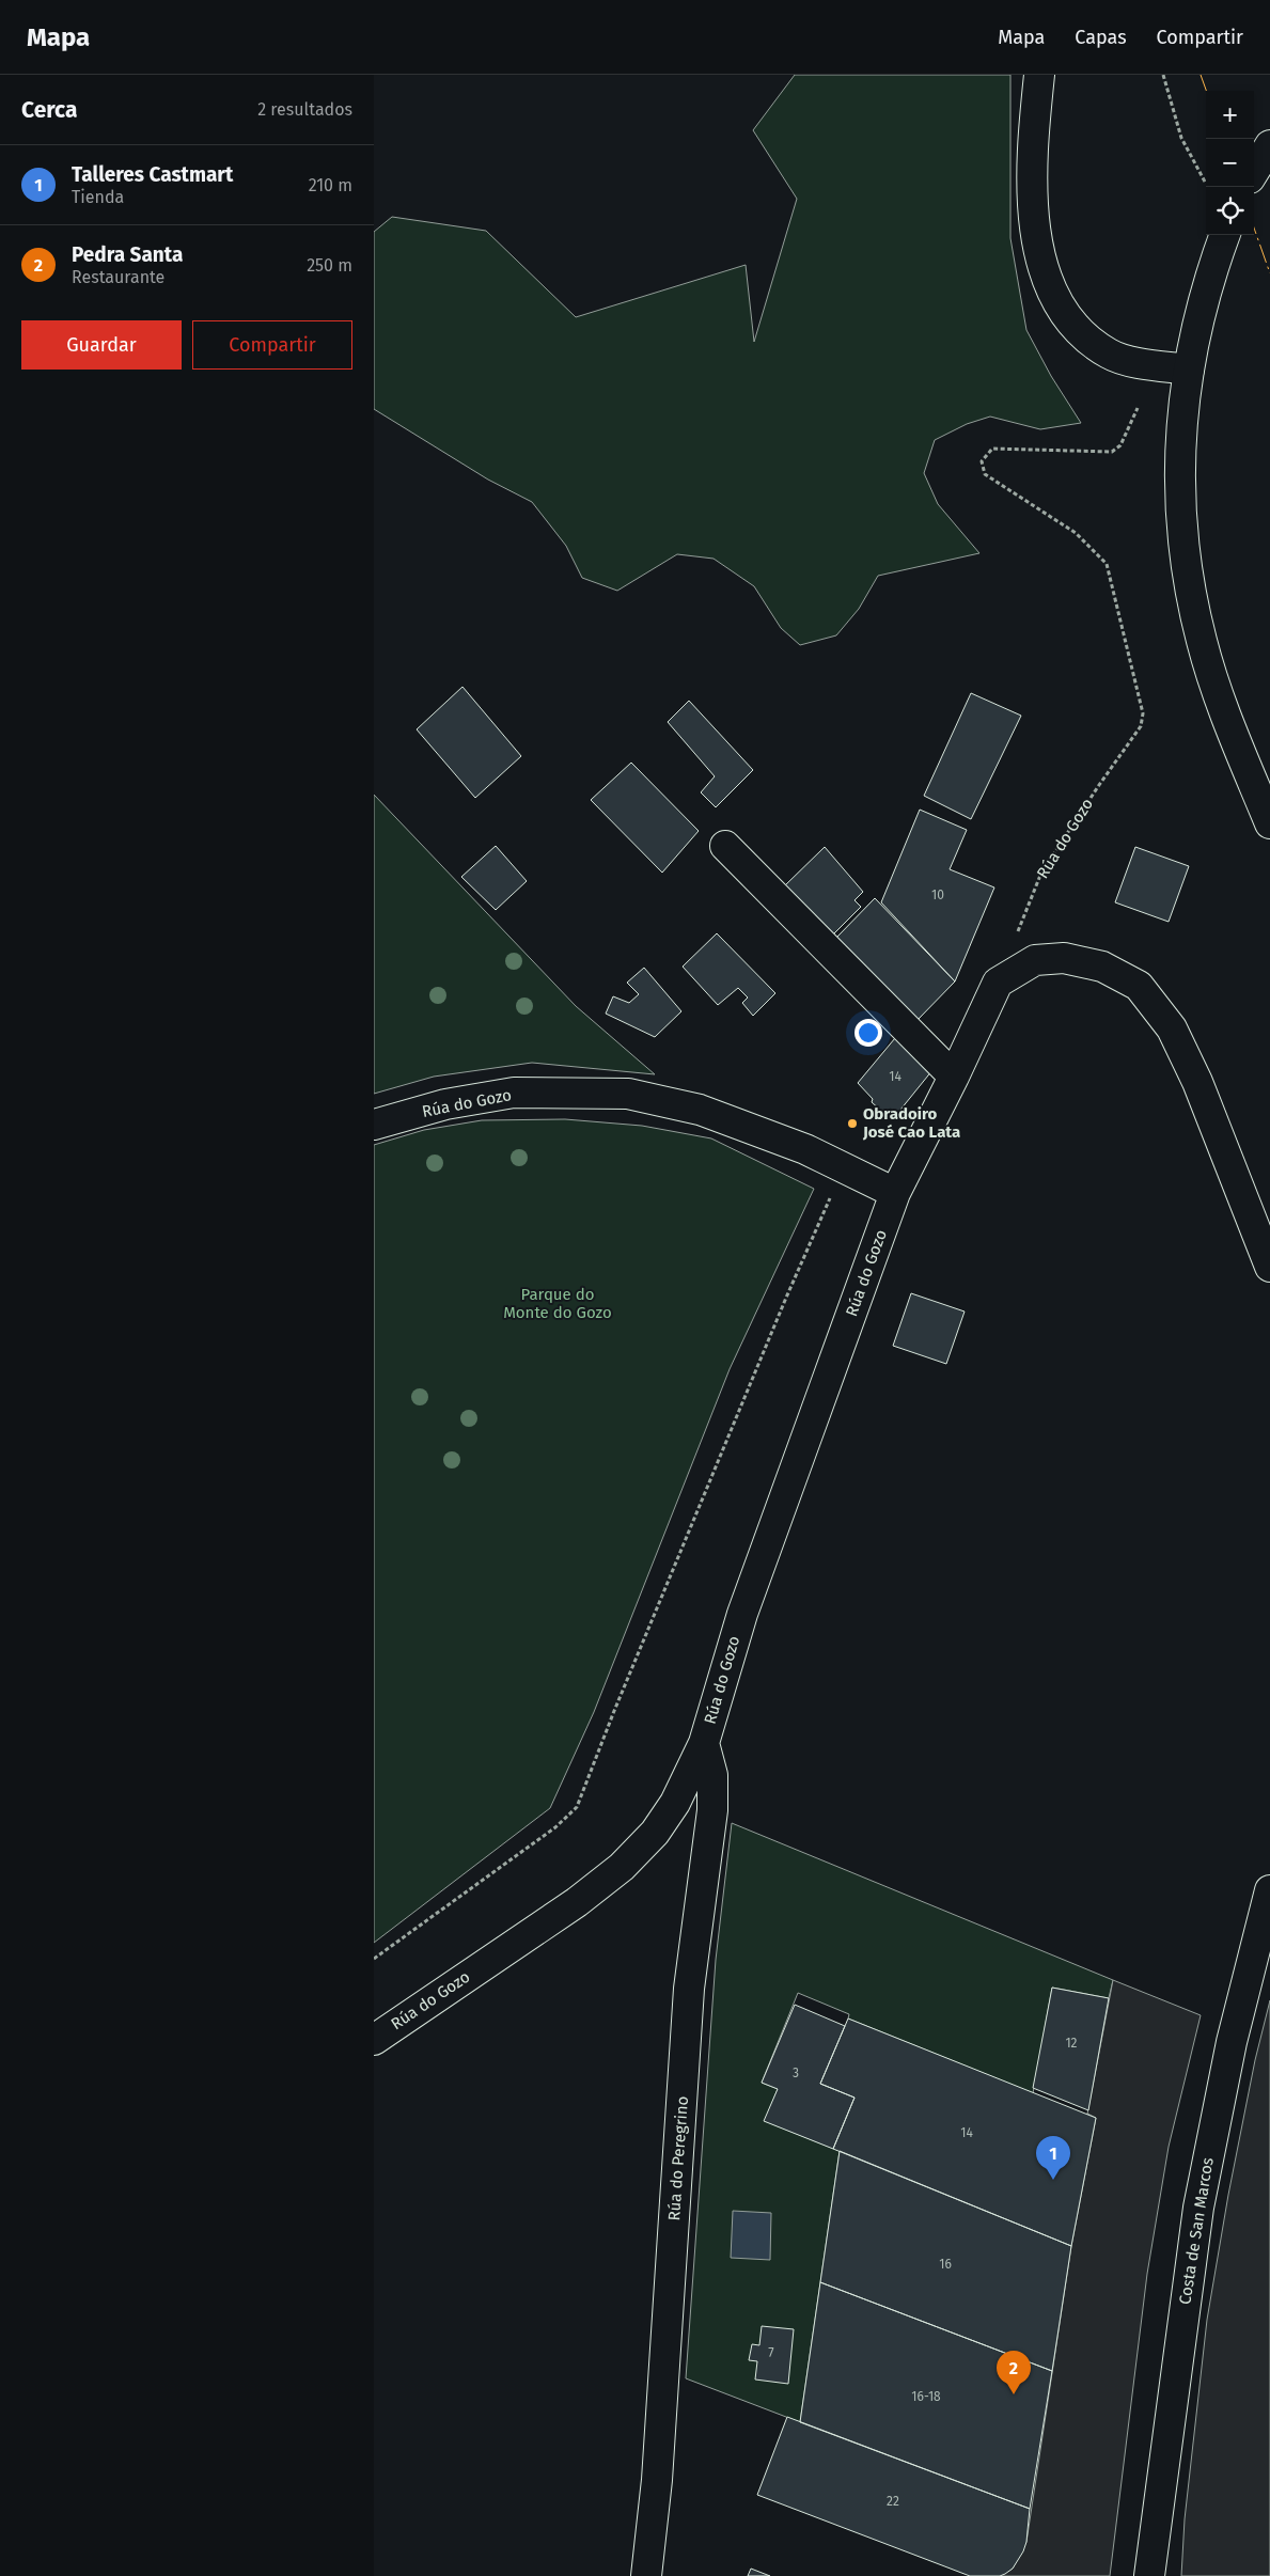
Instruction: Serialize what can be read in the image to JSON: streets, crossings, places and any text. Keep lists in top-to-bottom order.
{
  "streets": {
    "street": ["Rúa do Gozo", "Rúa do Peregrino", "Costa de San Marcos"]
  },
  "crossings": [
    ["Rúa do Gozo", "Rúa do Peregrino"]
  ],
  "parks": ["Parque do Monte do Gozo"],
  "places": ["Obradoiro José Cao Lata"],
  "house_numbers": [
    "10",
    "14",
    "12",
    "3",
    "14",
    "16",
    "7",
    "16-18",
    "22"
  ],
  "page": {
    "header": "Mapa",
    "nav": ["Mapa", "Capas", "Compartir"],
    "heading": ["Cerca", "2 resultados"],
    "map_buttons": ["+", "−"],
    "list": [
      {
        "mark": "1",
        "name": "Talleres Castmart",
        "note": "Tienda",
        "value": "210 m"
      },
      {
        "mark": "2",
        "name": "Pedra Santa",
        "note": "Restaurante",
        "value": "250 m"
      }
    ],
    "buttons": ["Guardar", "Compartir"],
    "pins": ["1", "2"]
  }
}
